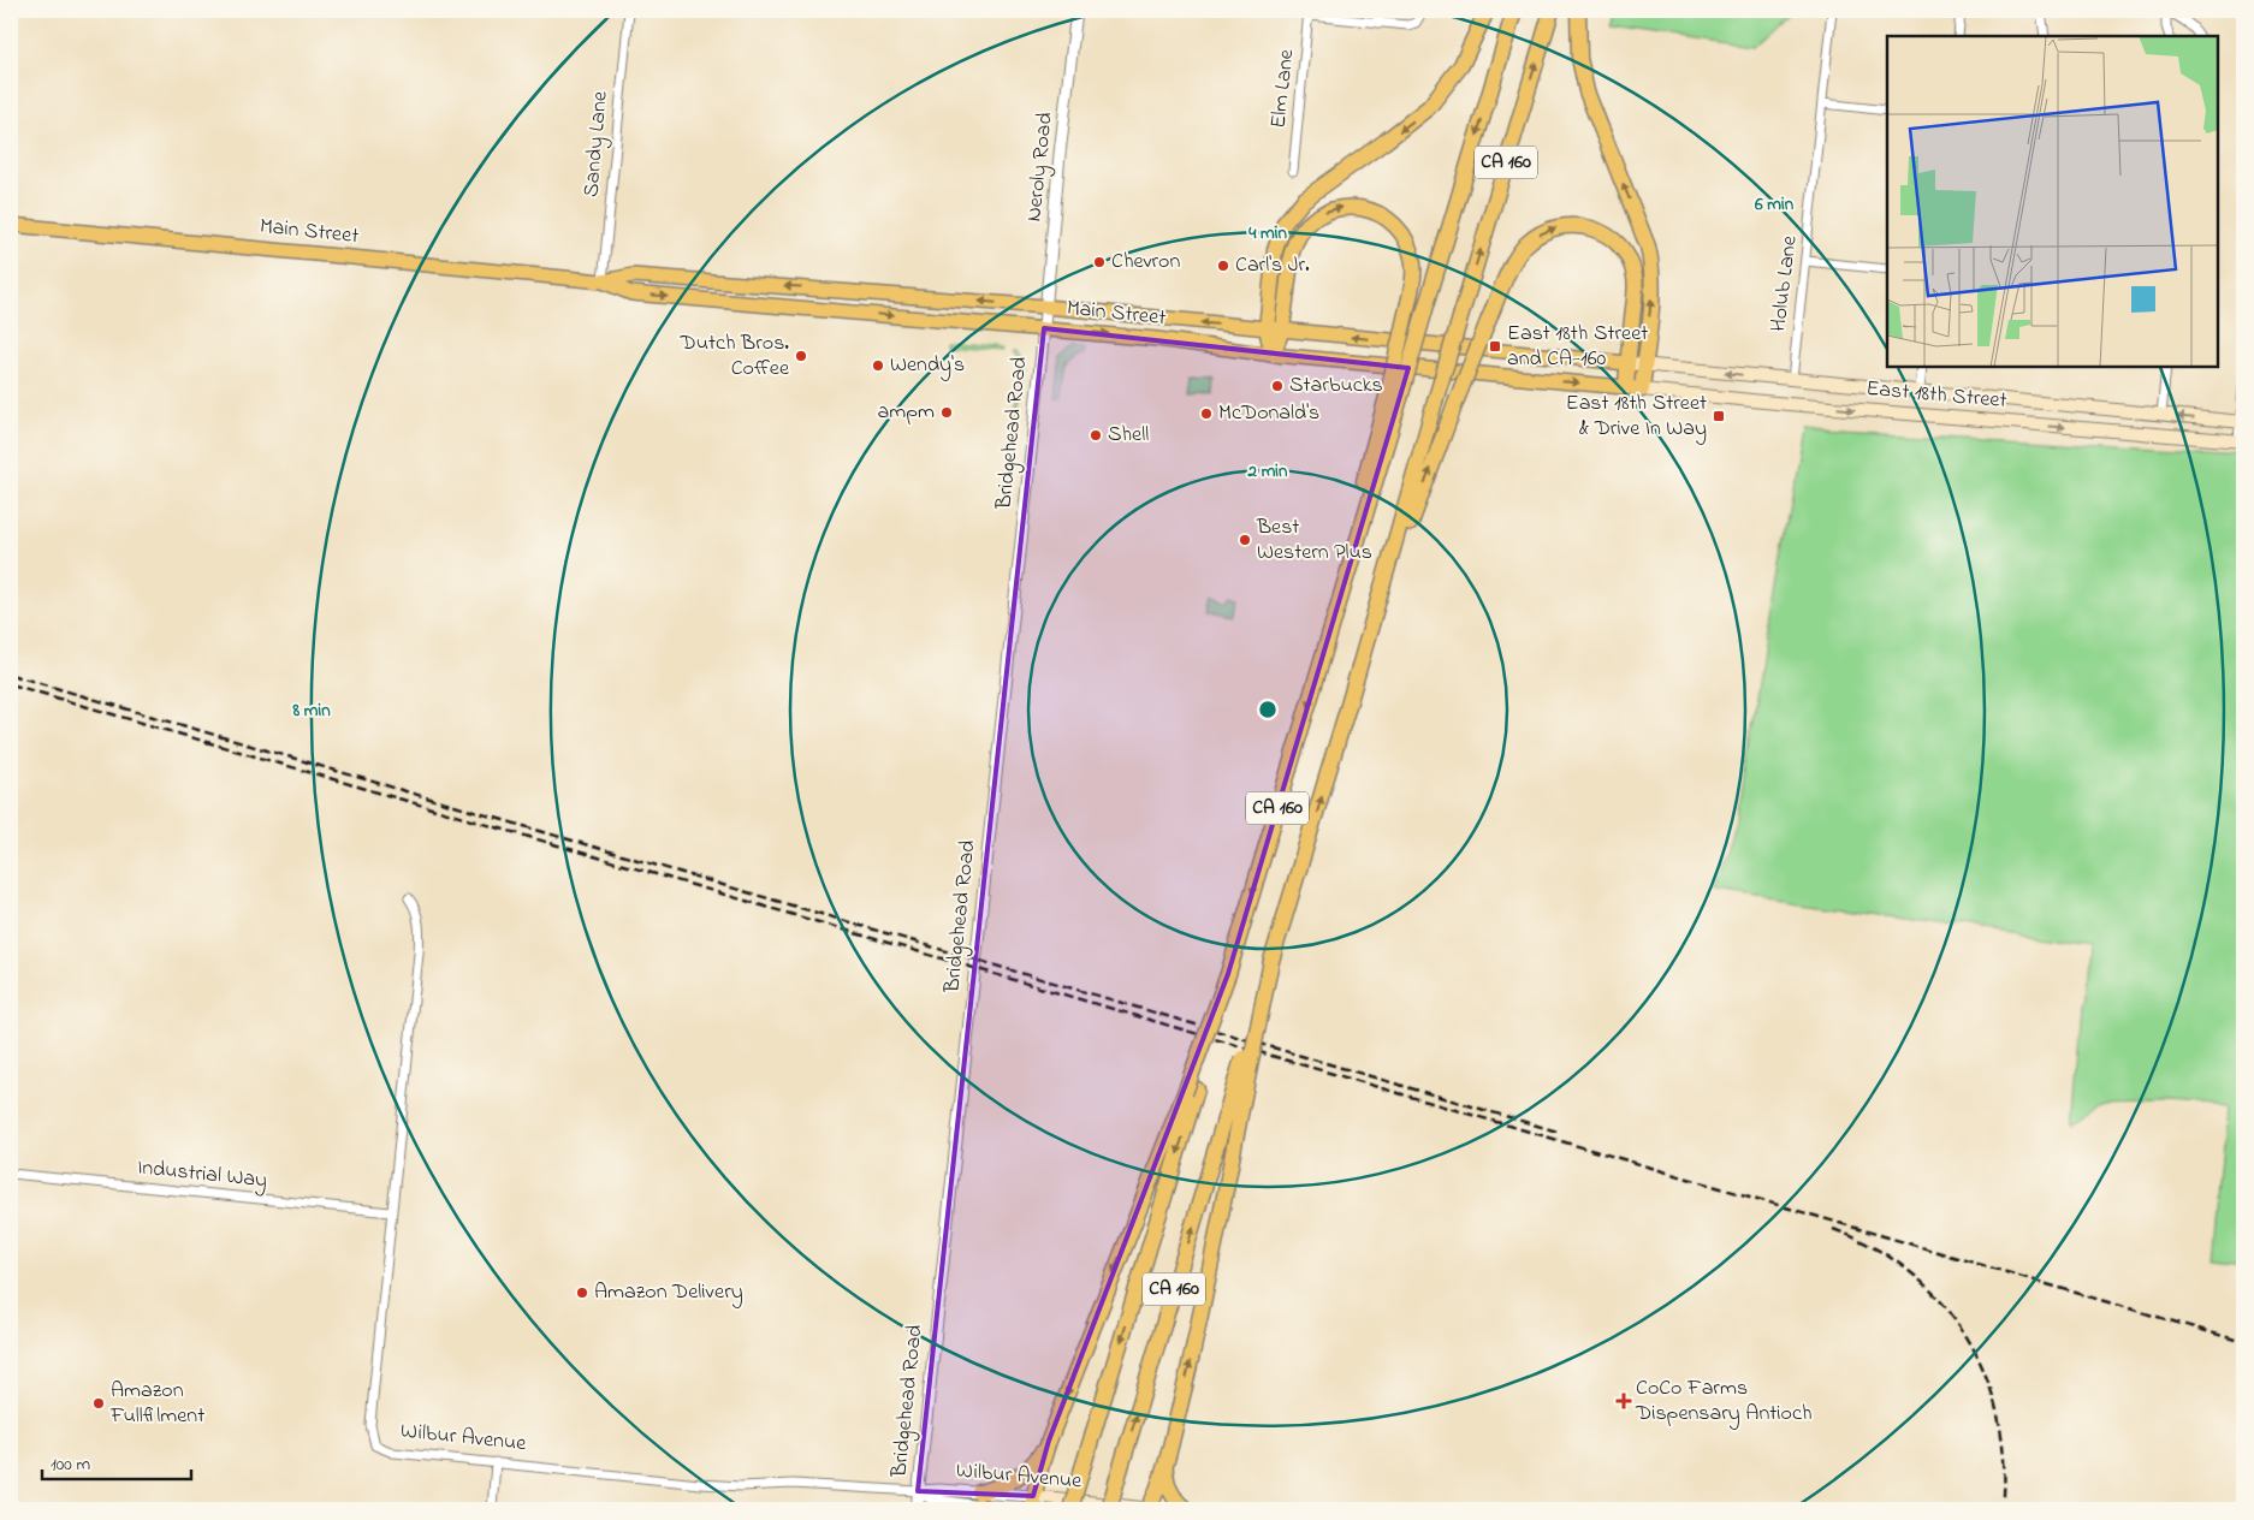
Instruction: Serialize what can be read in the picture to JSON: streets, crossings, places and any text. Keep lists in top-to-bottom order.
{
  "streets": {
    "highway": ["CA 160"],
    "main road": ["Main Street", "East 18th Street", "Wilbur Avenue"],
    "street": [
      "Elm Lane",
      "Sandy Lane",
      "Neroly Road",
      "Holub Lane",
      "Bridgehead Road",
      "Industrial Way"
    ]
  },
  "crossings": [
    ["Sandy Lane", "Main Street"],
    ["Neroly Road", "Main Street"],
    ["Neroly Road", "Bridgehead Road"],
    ["Main Street", "East 18th Street"],
    ["Main Street", "Bridgehead Road"],
    ["Holub Lane", "East 18th Street"],
    ["Bridgehead Road", "Wilbur Avenue"],
    ["Industrial Way", "Wilbur Avenue"]
  ],
  "places": {
    "other": [
      "Chevron",
      "Carl's Jr.",
      "Dutch Bros. Coffee",
      "Wendy's",
      "Starbucks",
      "ampm",
      "McDonald's",
      "Shell",
      "Best Western Plus",
      "Amazon Delivery",
      "Amazon Fullfilment"
    ],
    "transit": ["East 18th Street and CA-160", "East 18th Street & Drive In Way"],
    "health": ["CoCo Farms Dispensary Antioch"]
  },
  "scale_bar": "100 m",
  "rings": [
    "6 min",
    "4 min",
    "2 min",
    "8 min"
  ]
}
